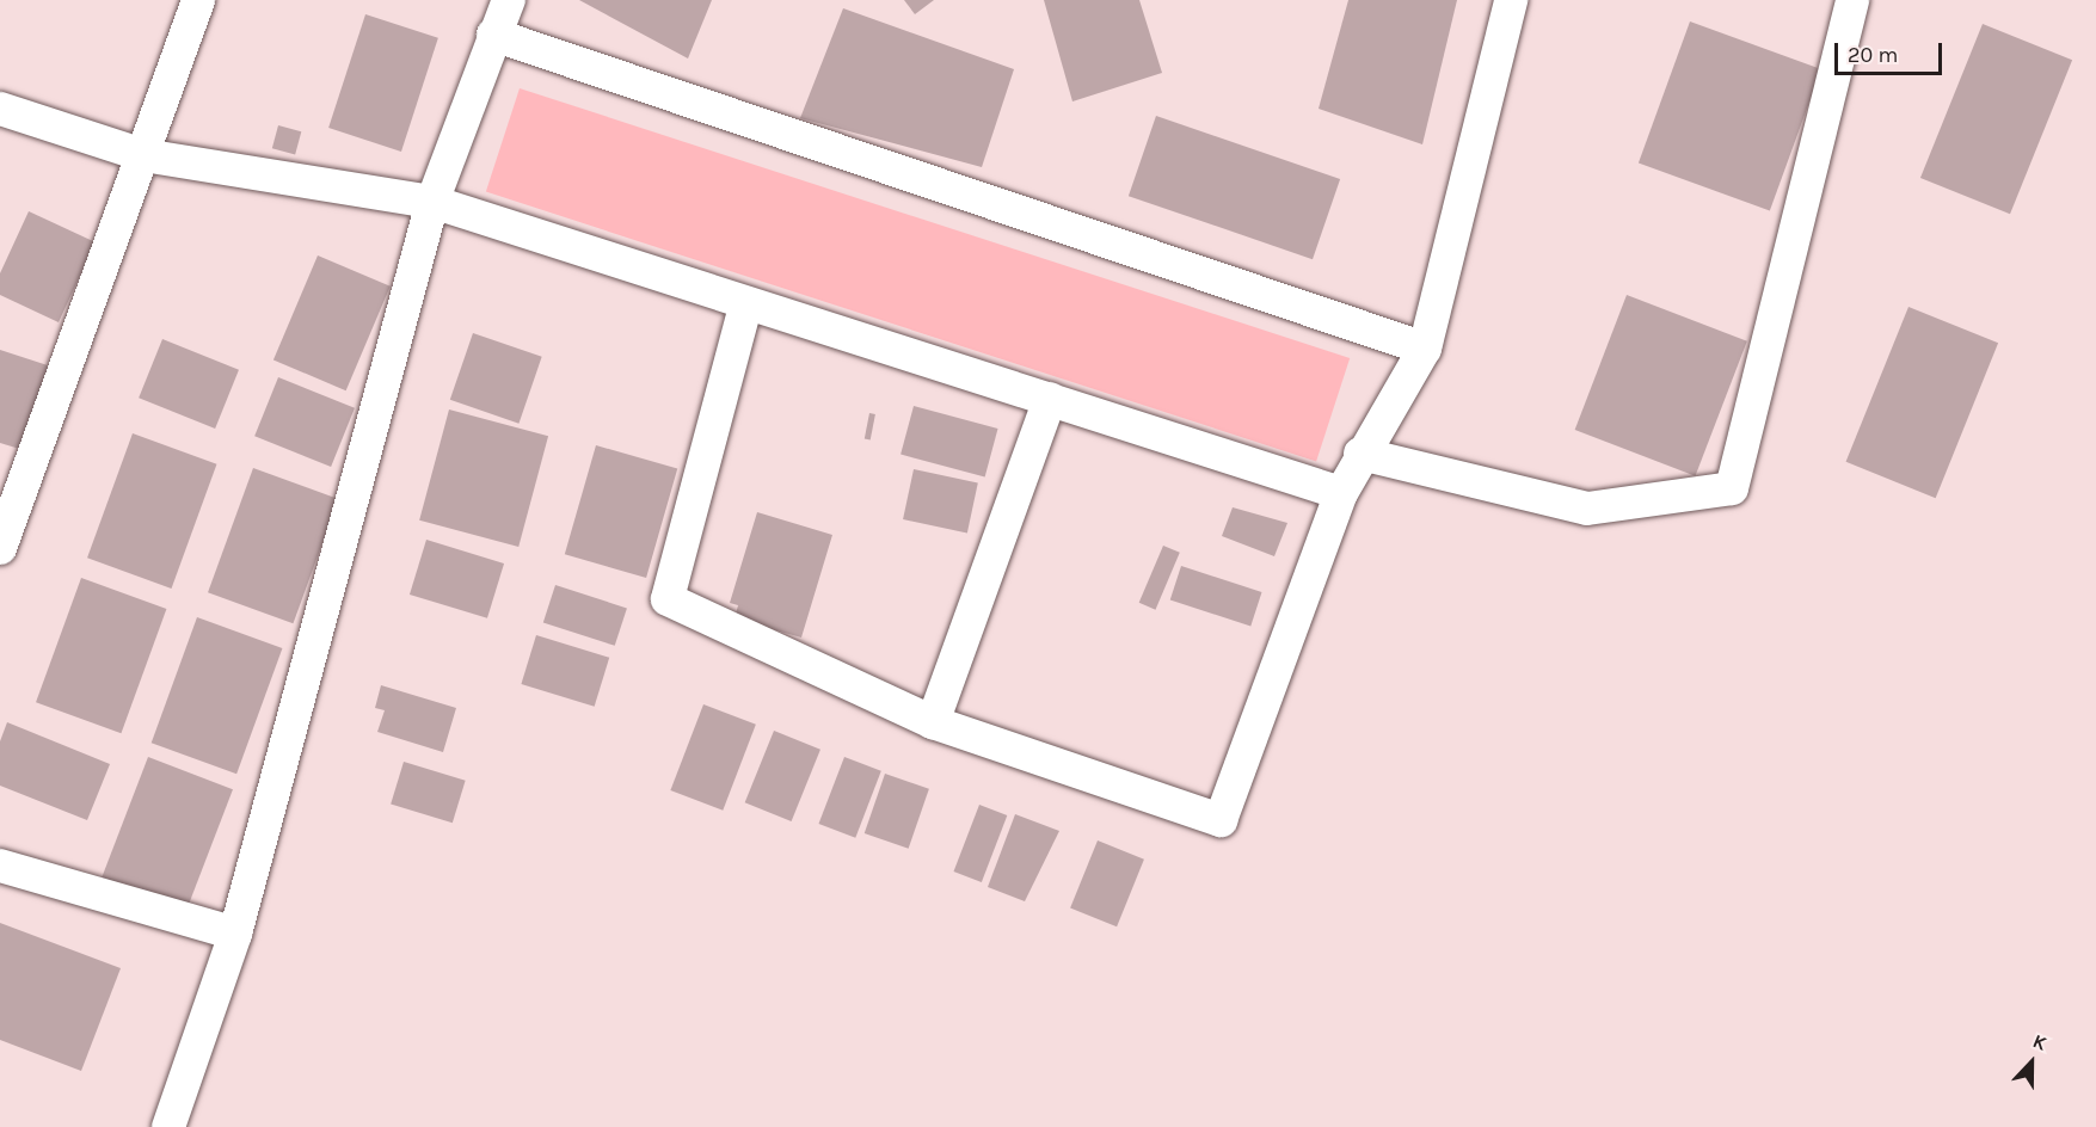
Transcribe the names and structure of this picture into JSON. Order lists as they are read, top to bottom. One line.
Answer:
{"scale_bar":"20 m","north":"top"}
